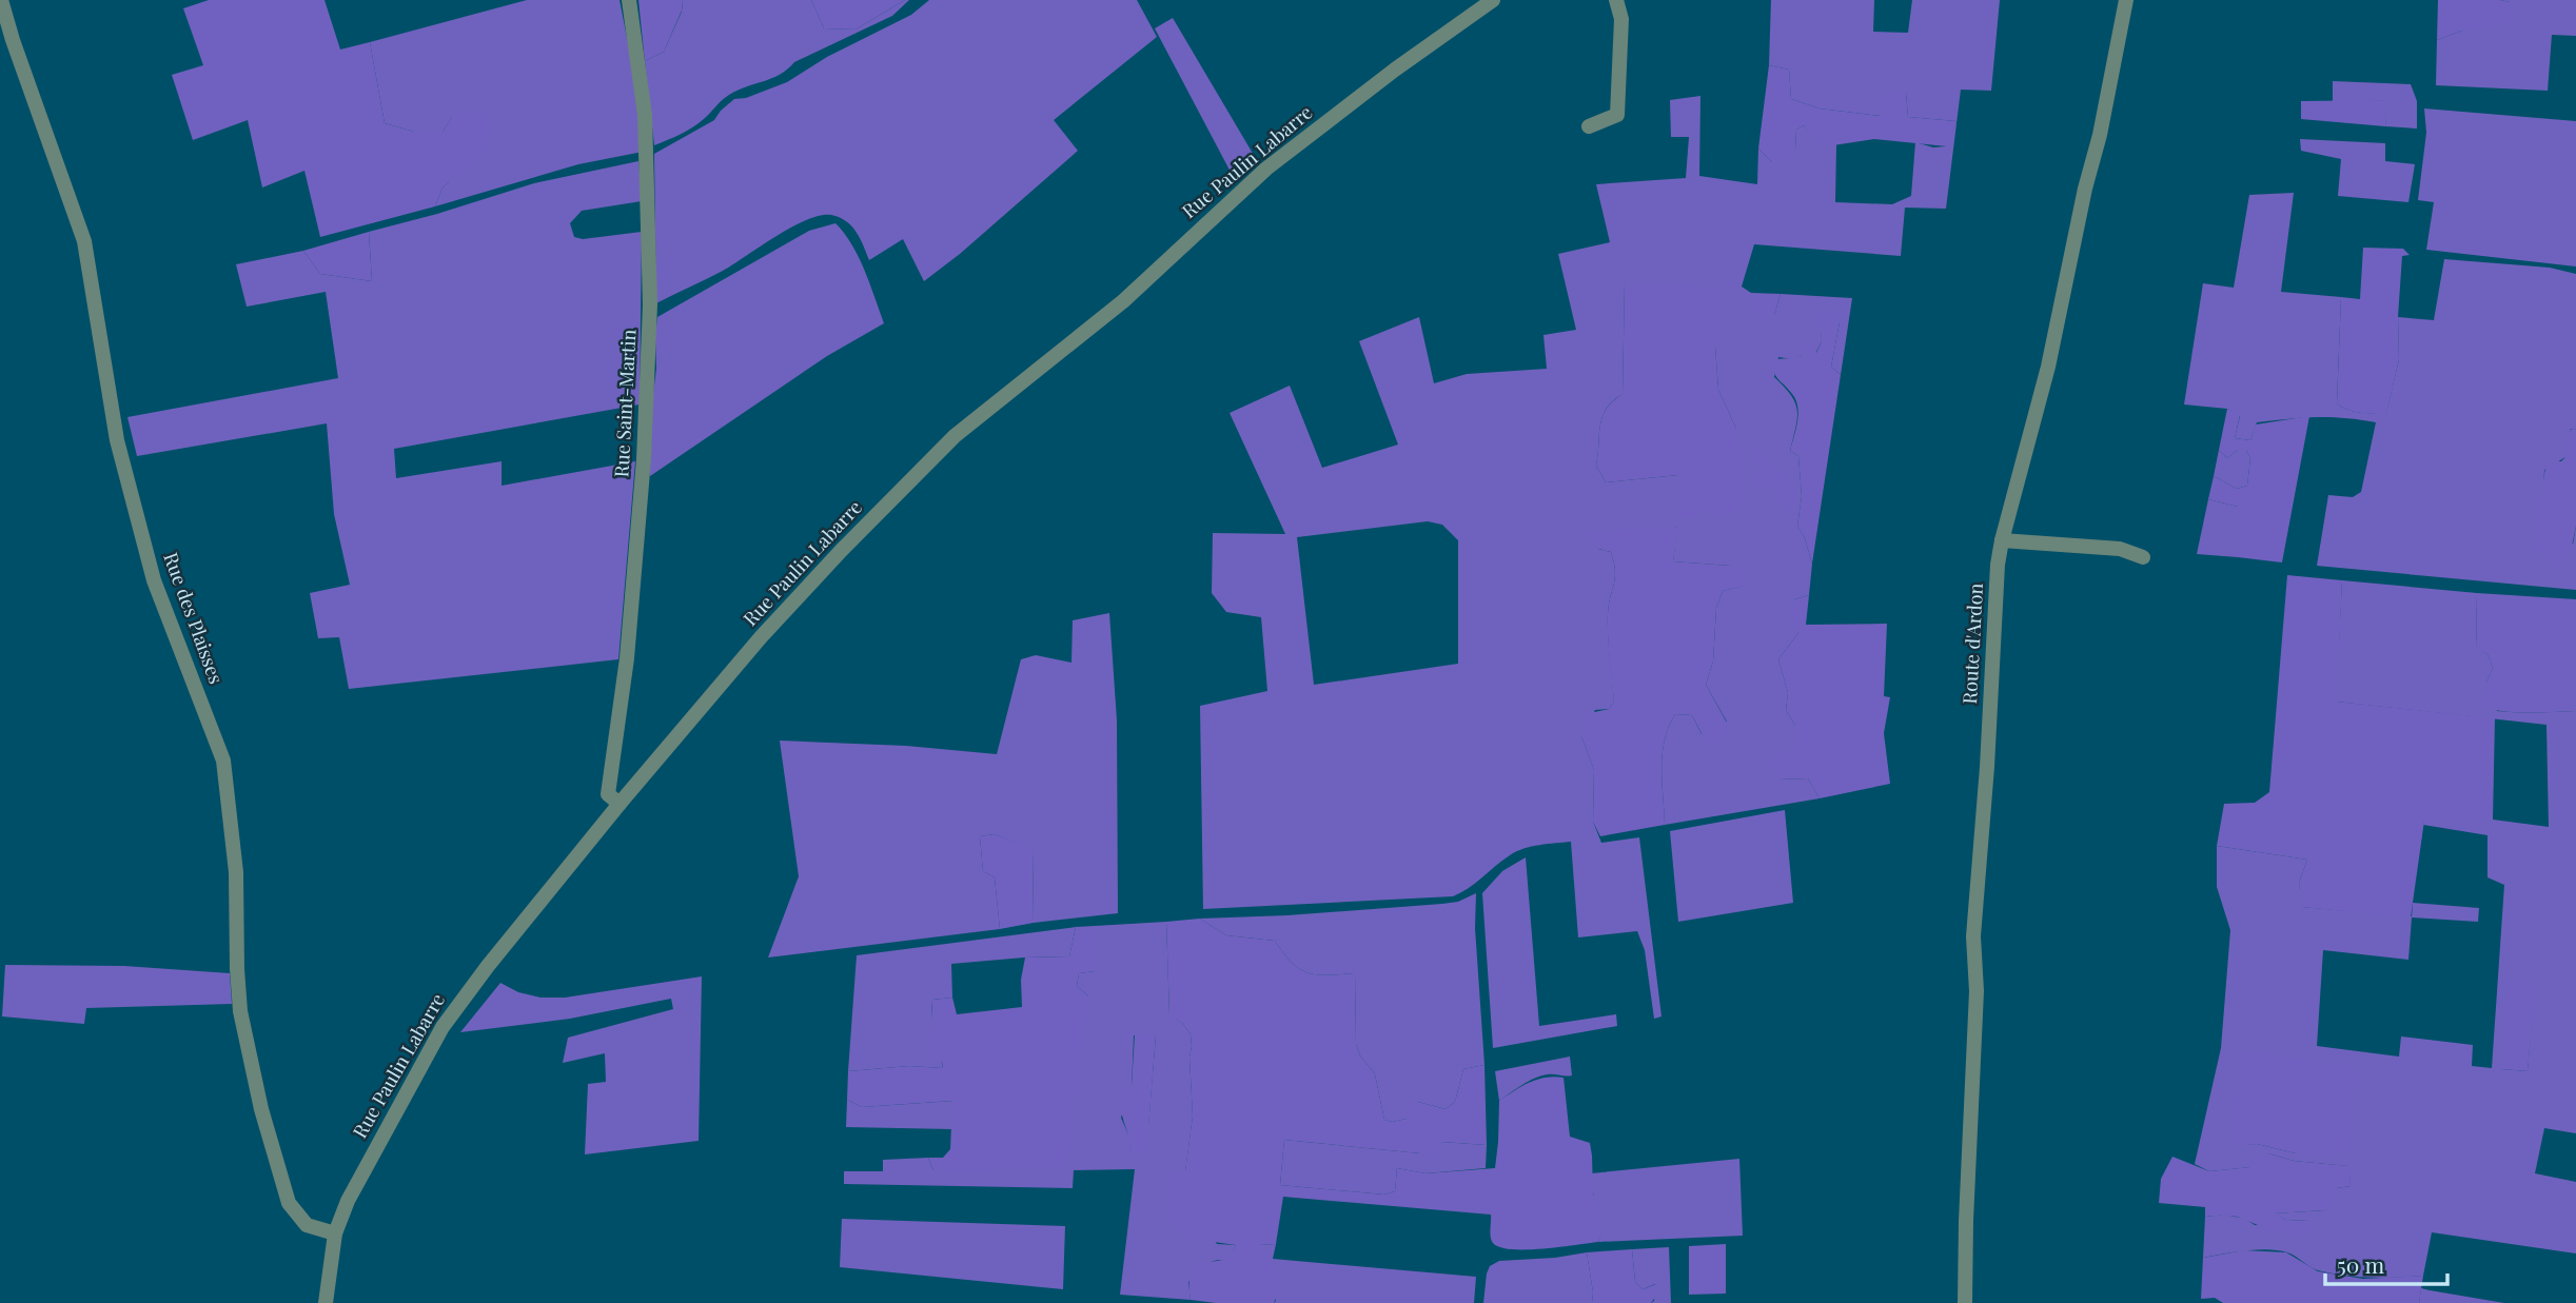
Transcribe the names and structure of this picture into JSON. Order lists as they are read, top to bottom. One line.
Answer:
{"streets":{"street":["Rue Paulin Labarre","Rue Saint-Martin","Rue des Plaisses","Route d'Ardon"]},"crossings":[["Rue Paulin Labarre","Rue Saint-Martin"],["Rue Paulin Labarre","Rue des Plaisses"]],"scale_bar":"50 m"}
